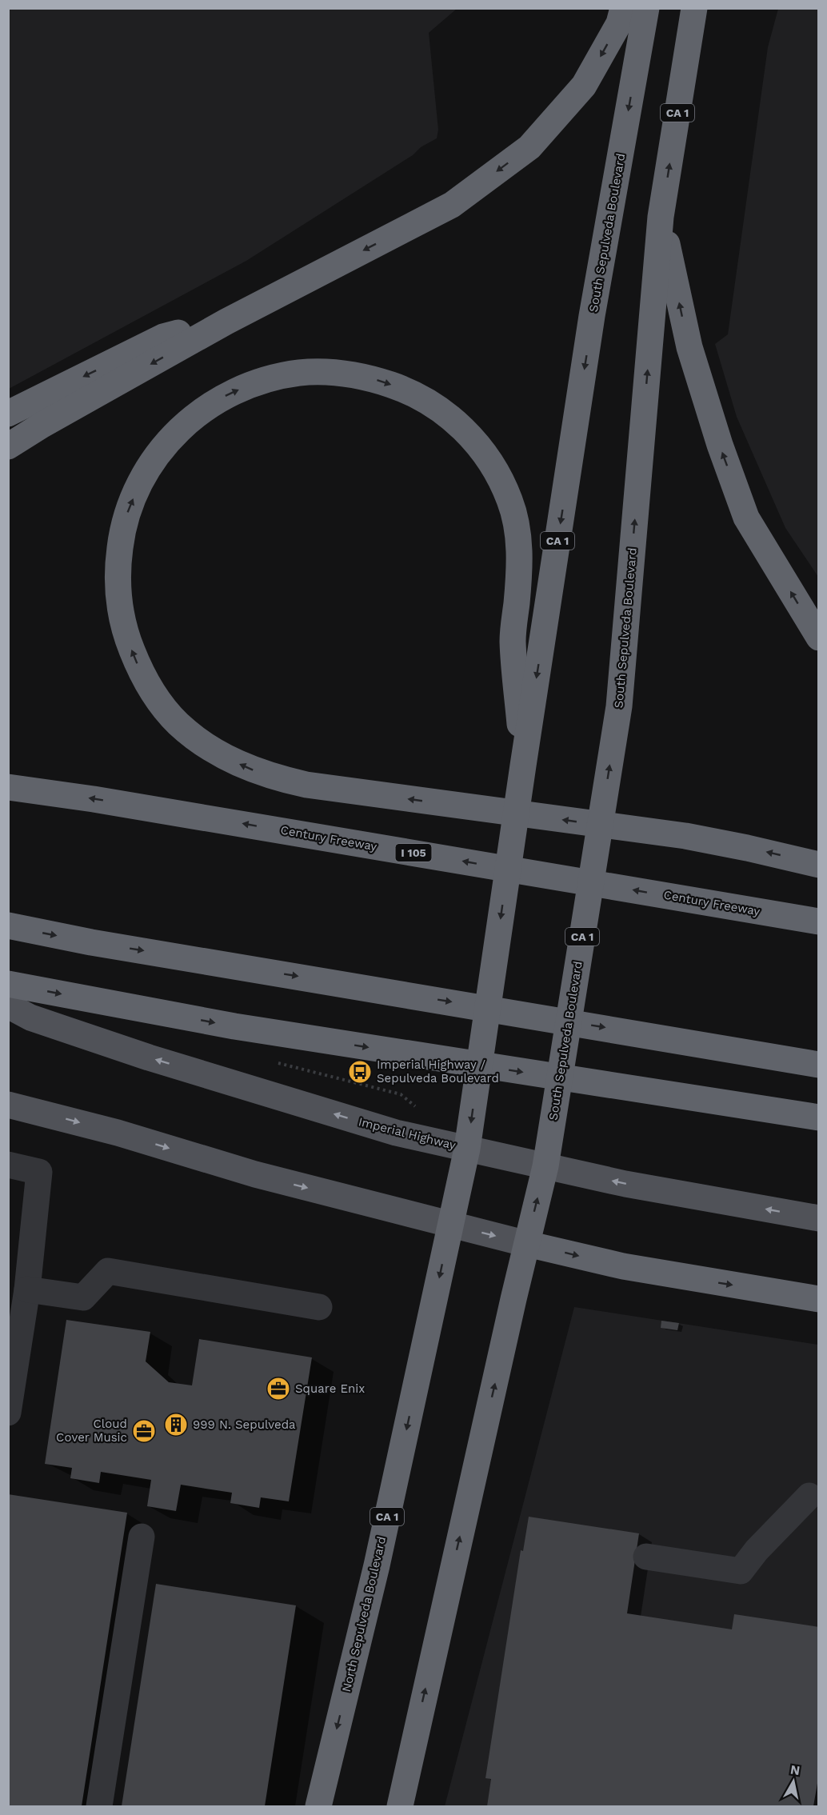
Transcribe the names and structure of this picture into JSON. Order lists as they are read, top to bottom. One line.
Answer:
{"streets":{"highway":["CA 1","South Sepulveda Boulevard","Century Freeway","I 105","North Sepulveda Boulevard"],"main road":["Imperial Highway"]},"crossings":[["CA 1","South Sepulveda Boulevard"],["South Sepulveda Boulevard","Imperial Highway"],["South Sepulveda Boulevard","North Sepulveda Boulevard"]],"places":{"bus stop":["Imperial Highway / Sepulveda Boulevard"],"office":["Square Enix","Cloud Cover Music"],"building":["999 N. Sepulveda"]},"north":"top"}
